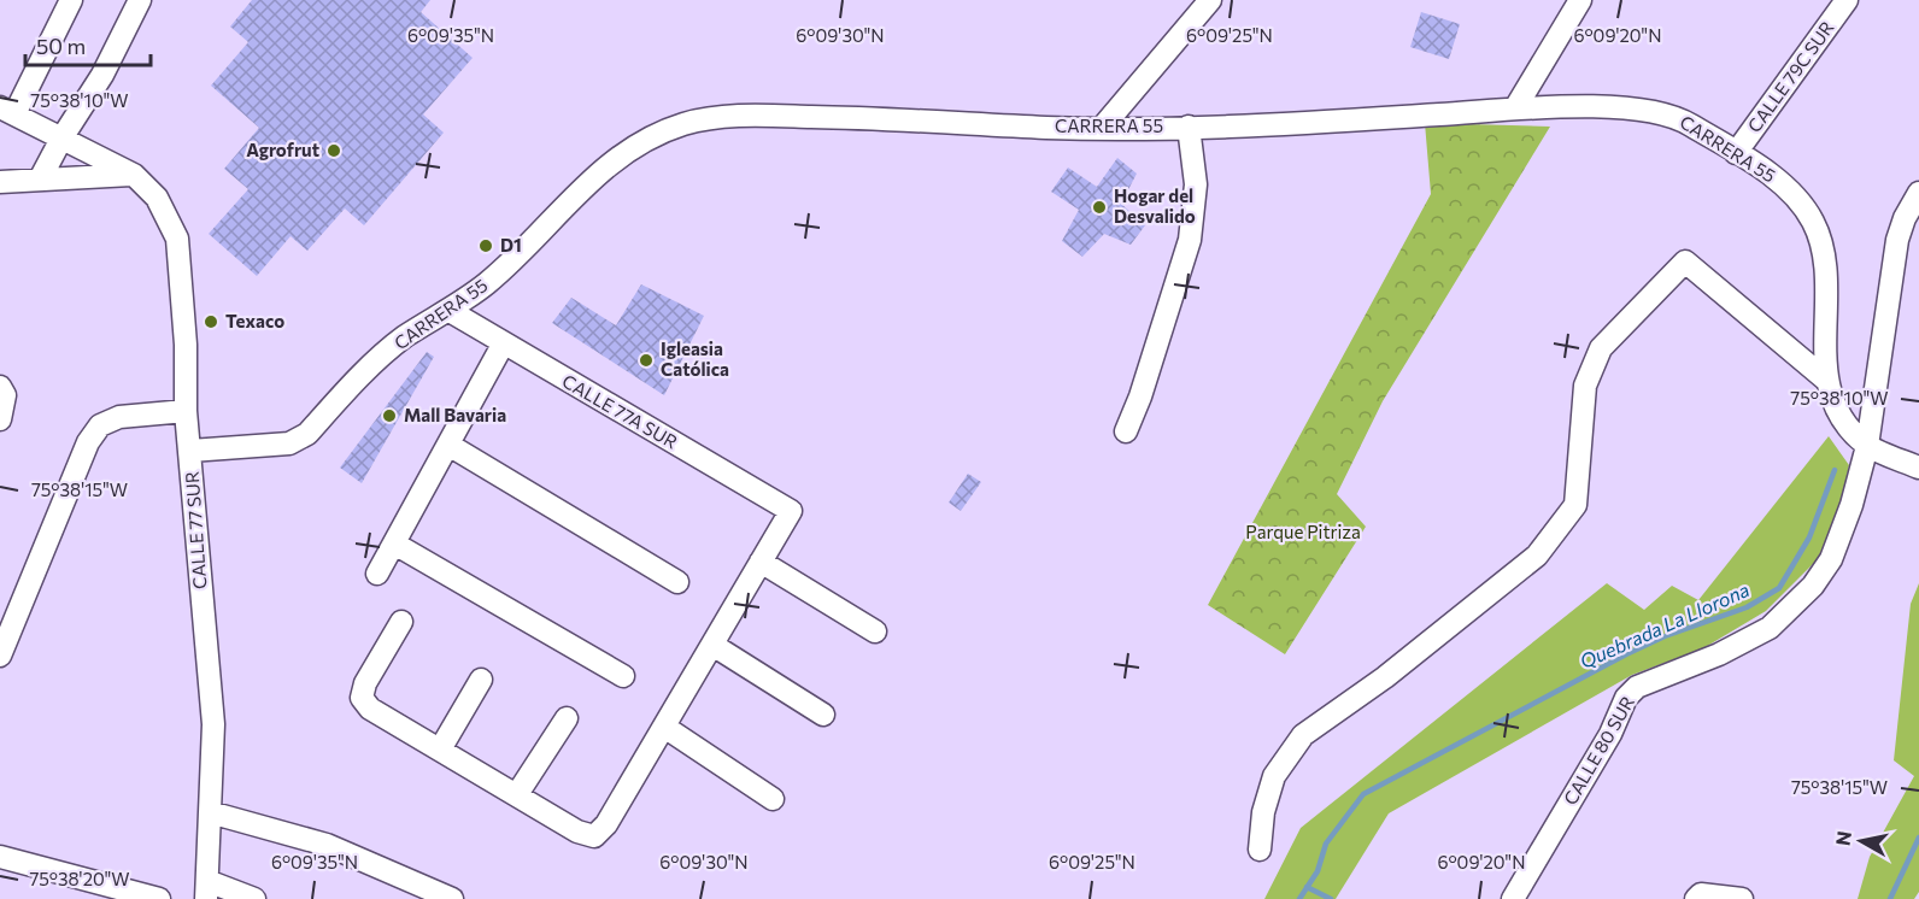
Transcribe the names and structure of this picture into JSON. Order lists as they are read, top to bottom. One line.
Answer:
{"streets":{"street":["CALLE 79C SUR","CARRERA 55","CALLE 77A SUR","CALLE 77 SUR","CALLE 80 SUR"]},"crossings":[["CALLE 79C SUR","CARRERA 55"],["CARRERA 55","CALLE 77A SUR"],["CARRERA 55","CALLE 77 SUR"],["CARRERA 55","CALLE 80 SUR"]],"water":["Quebrada La Llorona"],"parks":["Parque Pitriza"],"places":["Agrofrut","Hogar del Desvalido","D1","Texaco","Igleasia Católica","Mall Bavaria"],"scale_bar":"50 m","north":"left","coordinates":["6°09'35\"N","6°09'30\"N","6°09'25\"N","6°09'20\"N","75°38'10\"W","75°38'15\"W","75°38'20\"W"]}
